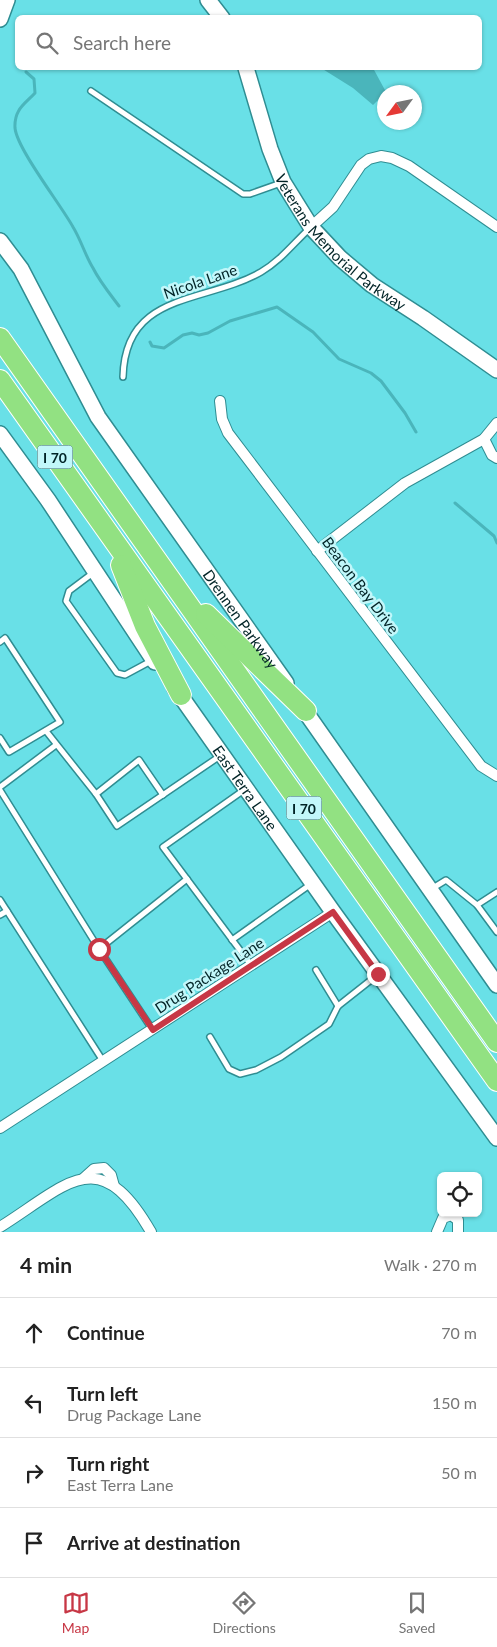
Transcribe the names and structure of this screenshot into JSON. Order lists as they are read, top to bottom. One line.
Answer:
{"streets":{"highway":["I 70"],"main road":["Veterans Memorial Parkway","Drennen Parkway","East Terra Lane"],"street":["Beacon Bay Drive","Drug Package Lane"],"lane":["Nicola Lane"]},"crossings":[["Veterans Memorial Parkway","Nicola Lane"],["East Terra Lane","Drug Package Lane"]],"north":"bottom left","page":{"search":"Search here","heading":["4 min","Walk · 270 m"],"list":[["Continue","70 m"],["Turn left","Drug Package Lane","150 m"],["Turn right","East Terra Lane","50 m"],"Arrive at destination"],"nav":["Map","Directions","Saved"]}}
